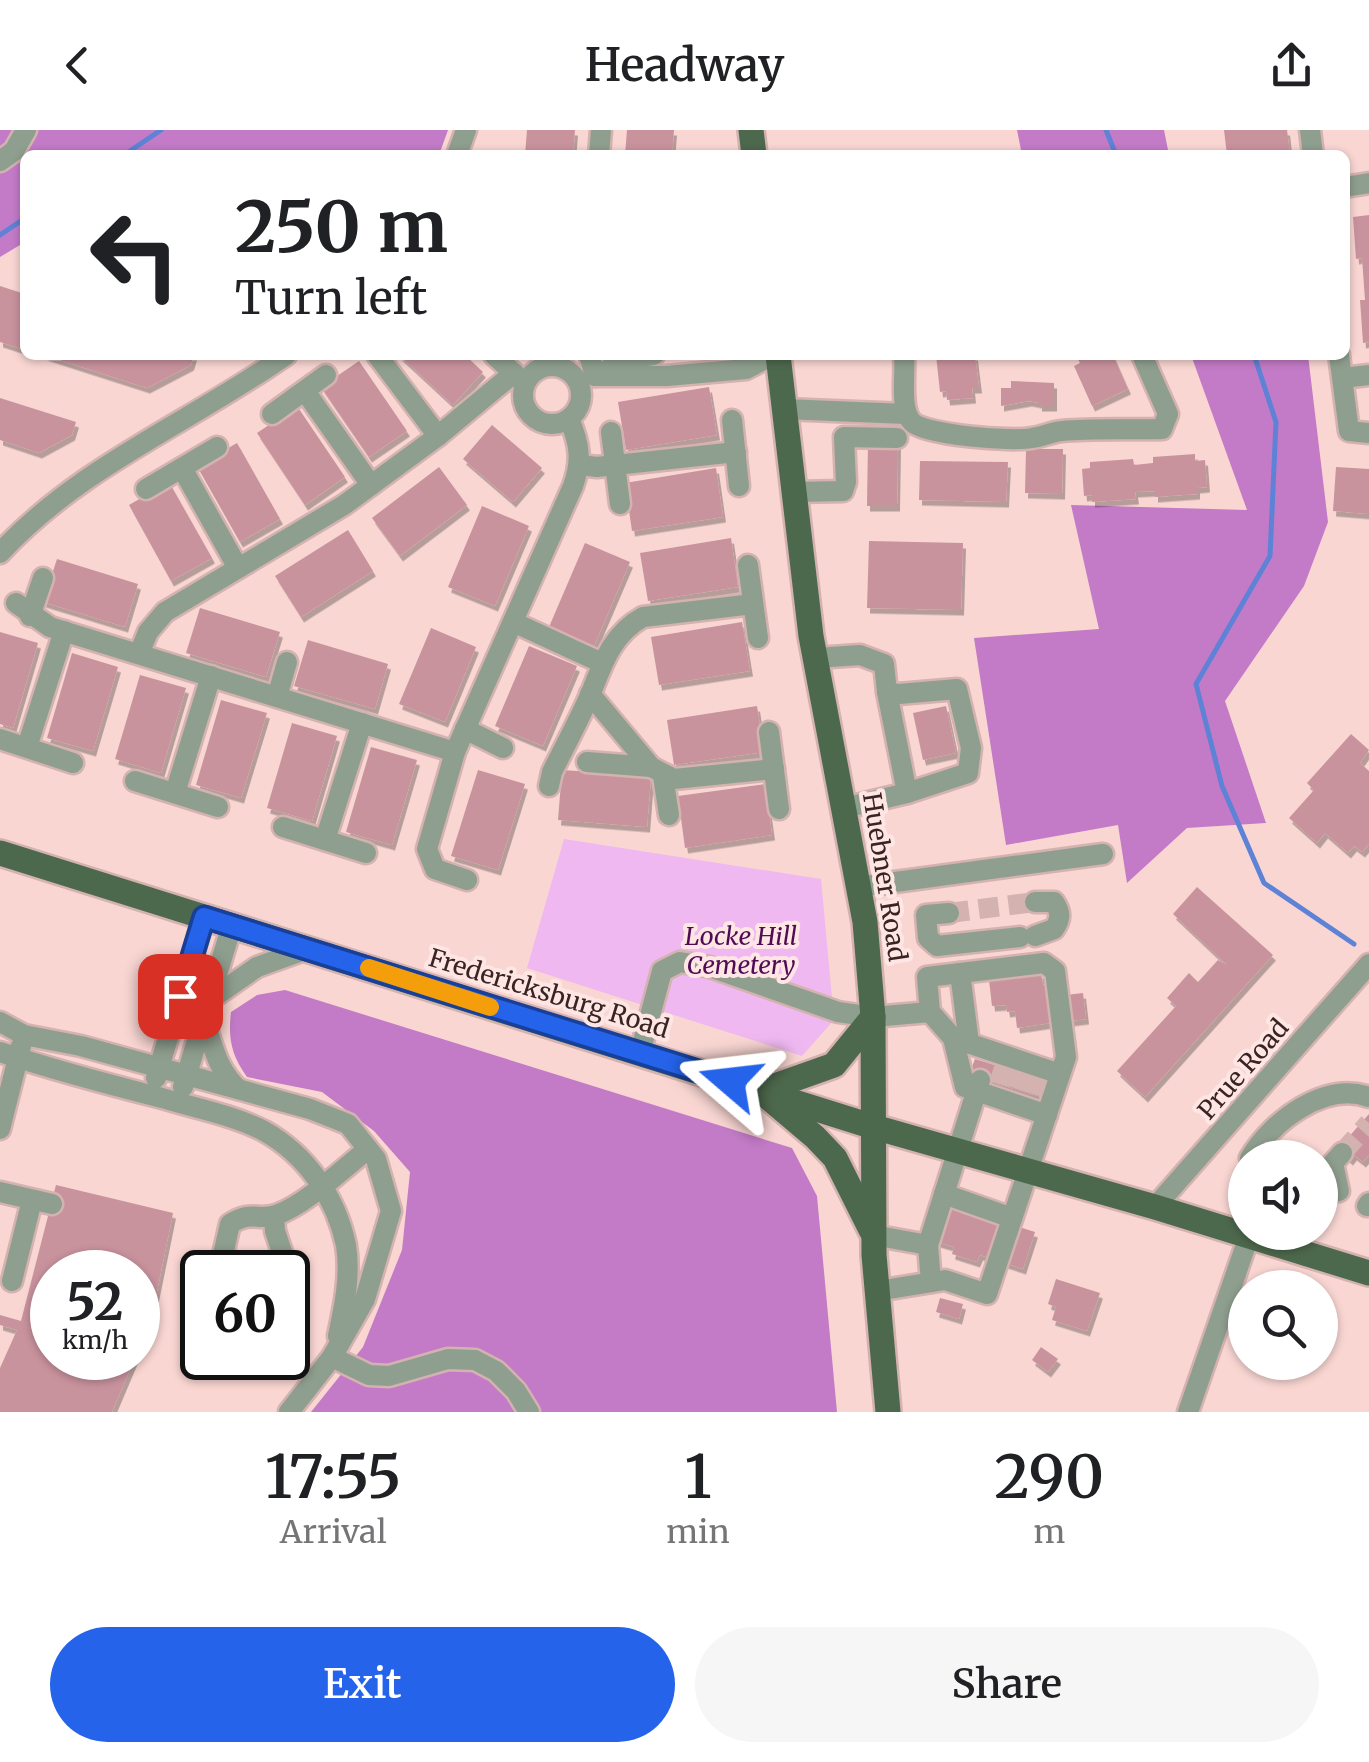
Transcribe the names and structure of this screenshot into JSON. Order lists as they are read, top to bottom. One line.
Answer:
{"streets":{"main road":["Huebner Road","Fredericksburg Road"],"street":["Prue Road"]},"crossings":[["Huebner Road","Fredericksburg Road"],["Fredericksburg Road","Prue Road"]],"parks":["Locke Hill Cemetery"],"page":{"header":"Headway","turn":["250 m","Turn left"],"speed":"52 km/h","limit":"60","eta":["17:55","Arrival","1","min","290","m"],"buttons":["Exit","Share"]}}
